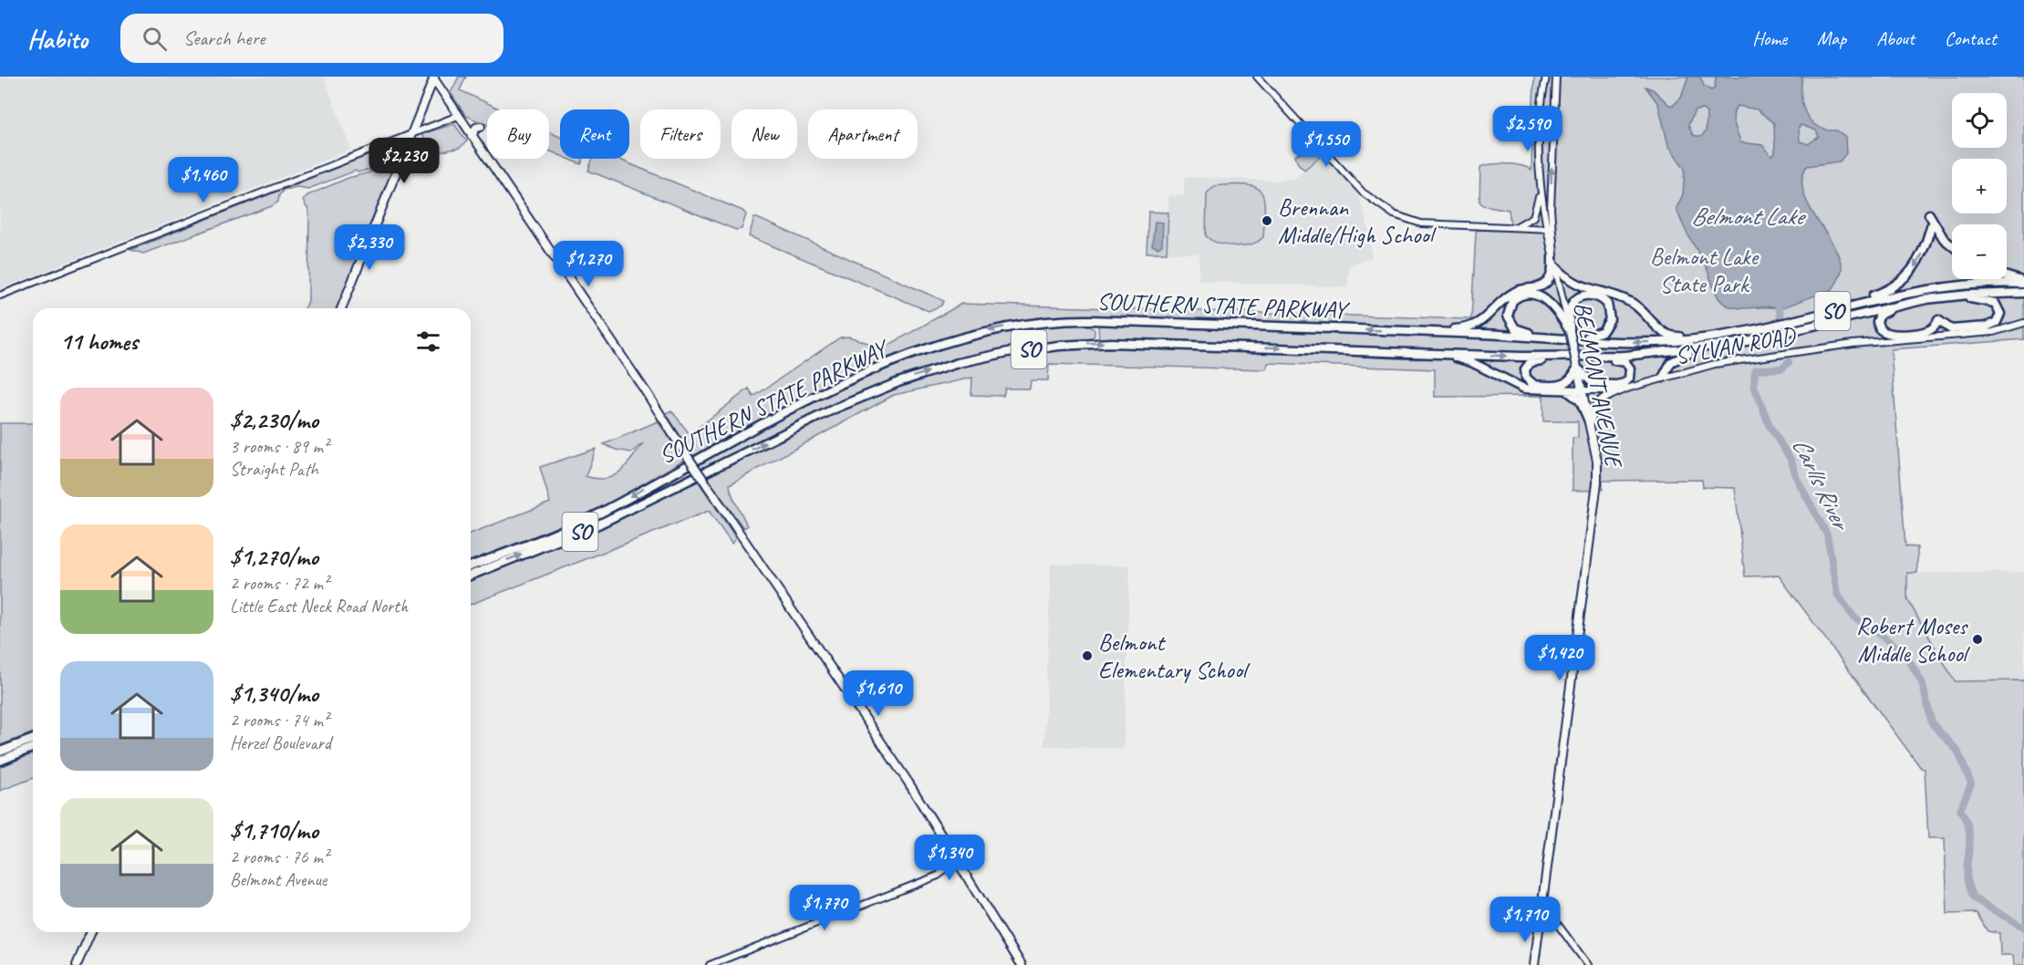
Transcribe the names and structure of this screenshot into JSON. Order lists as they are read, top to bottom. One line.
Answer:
{"streets":{"highway":["SOUTHERN STATE PARKWAY","SO"],"main road":["BELMONT AVENUE"],"street":["SYLVAN ROAD"]},"crossings":[["SOUTHERN STATE PARKWAY","BELMONT AVENUE"],["SYLVAN ROAD","BELMONT AVENUE"]],"water":["Belmont Lake","Carlls River"],"parks":["Belmont Lake State Park"],"places":["Brennan Middle/High School","Robert Moses Middle School","Belmont Elementary School"],"page":{"header":"Habito","search":"Search here","nav":["Home","Map","About","Contact"],"map_buttons":["+","−"],"price":["$2,590","$1,550","$2,230","$1,460","$2,330","$1,270","$1,420","$1,610","$1,340","$1,770","$1,710"],"chip":["Buy","Rent","Filters","New","Apartment"],"heading":"11 homes","list":[{"name":"$2,230/mo","note":"3 rooms · 89 m² · Straight Path"},{"name":"$1,270/mo","note":"2 rooms · 72 m² · Little East Neck Road North"},{"name":"$1,340/mo","note":"2 rooms · 74 m² · Herzel Boulevard"},{"name":"$1,710/mo","note":"2 rooms · 76 m² · Belmont Avenue"}]}}
